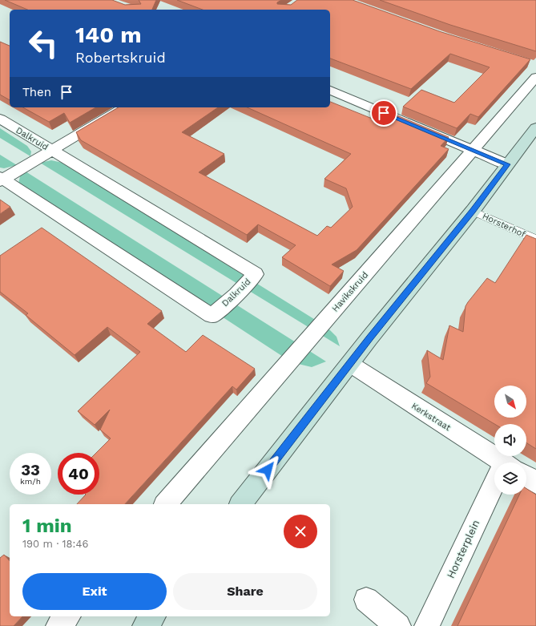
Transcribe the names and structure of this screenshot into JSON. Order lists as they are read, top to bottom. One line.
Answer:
{"streets":{"street":["Dalkruid","Havikskruid","Kerkstraat","Horsterplein"],"lane":["Horsterhof"]},"north":"bottom right","page":{"turn":["140 m","Robertskruid"],"then":"Then","speed":"33 km/h","limit":"40","heading":["1 min","190 m · 18:46"],"buttons":["Exit","Share"]}}
